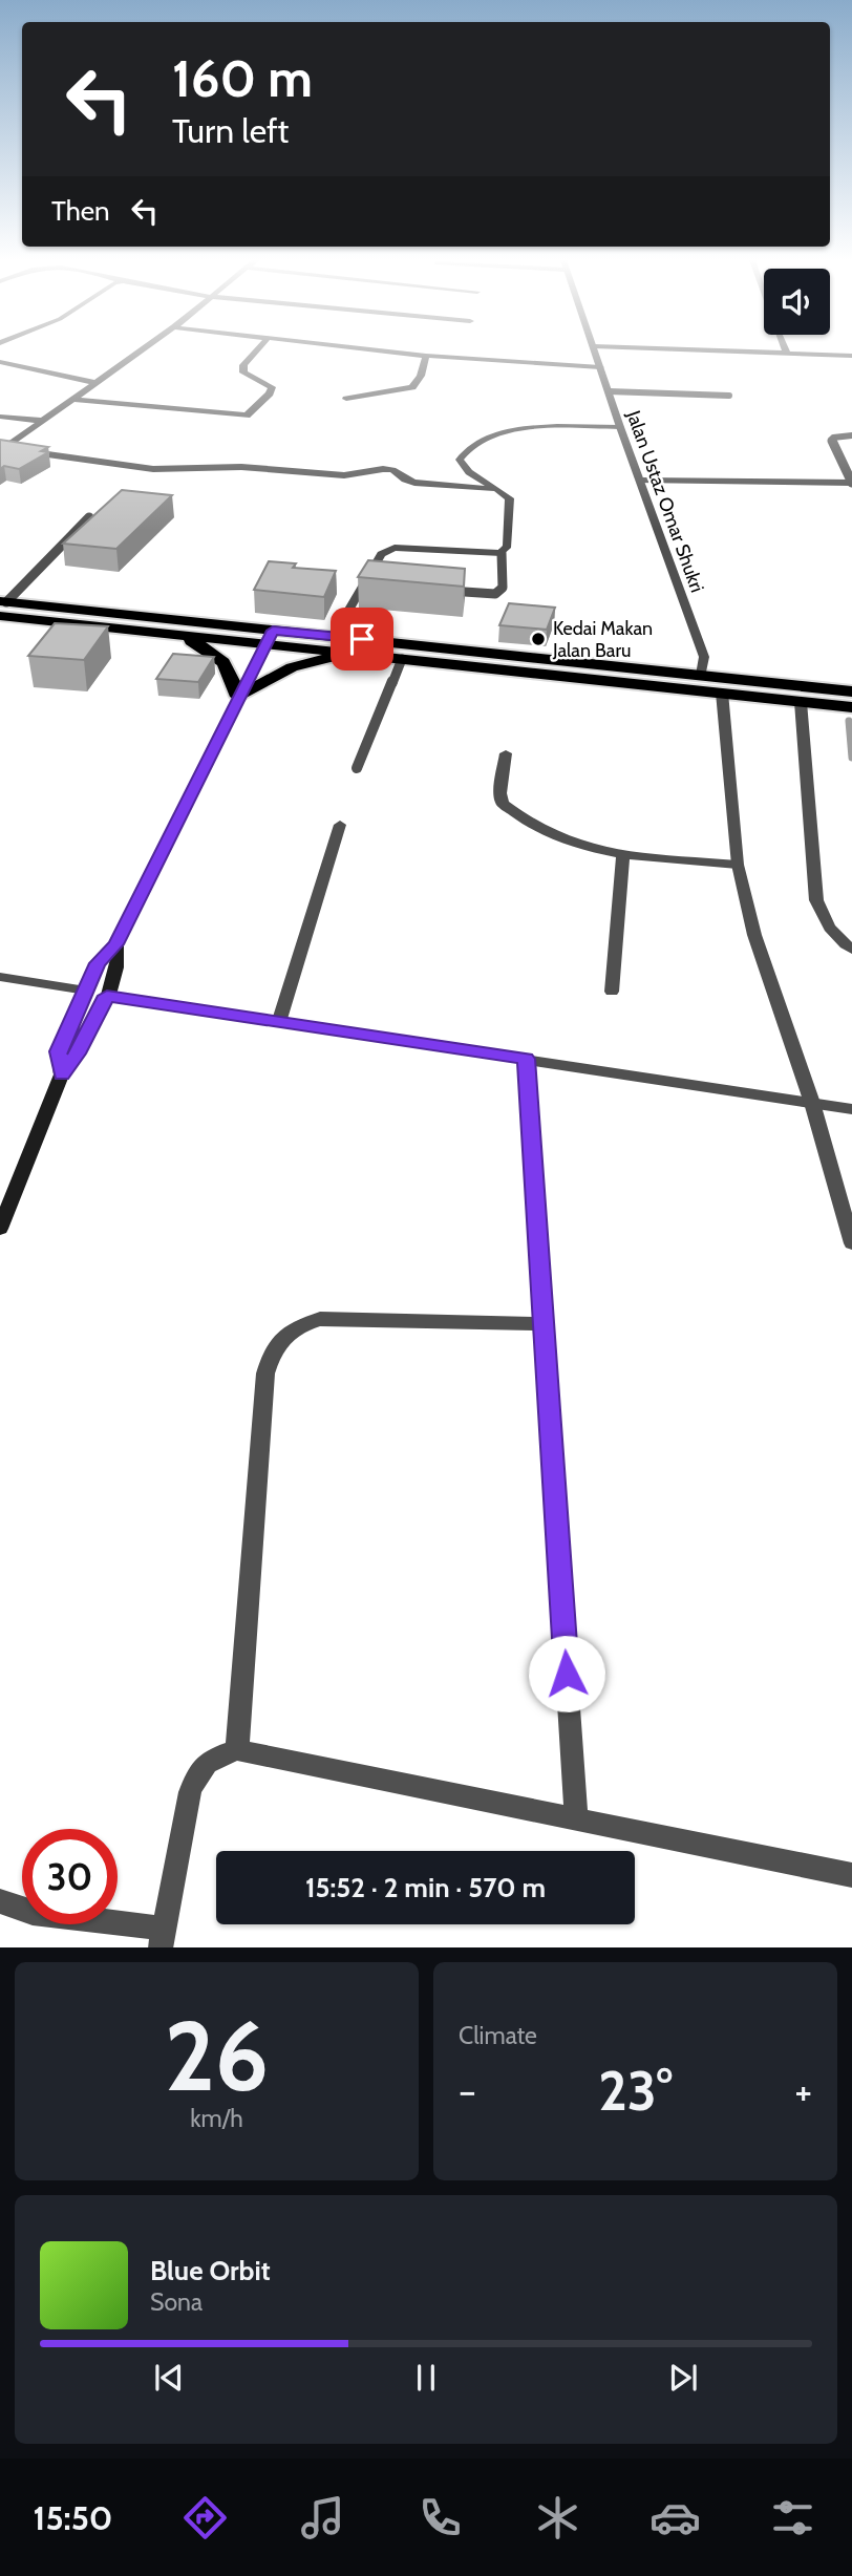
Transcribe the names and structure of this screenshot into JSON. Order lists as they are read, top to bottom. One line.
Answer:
{"streets":{"street":["Jalan Ustaz Omar Shukri"]},"places":["Kedai Makan Jalan Baru"],"page":{"turn":["160 m","Turn left"],"then":"Then","limit":"30","trip":"15:52 · 2 min · 570 m","tile":[["26","km/h"],"Climate"],"heat":["−","23°","+"],"song":["Blue Orbit","Sona"],"tabs":"15:50"}}
